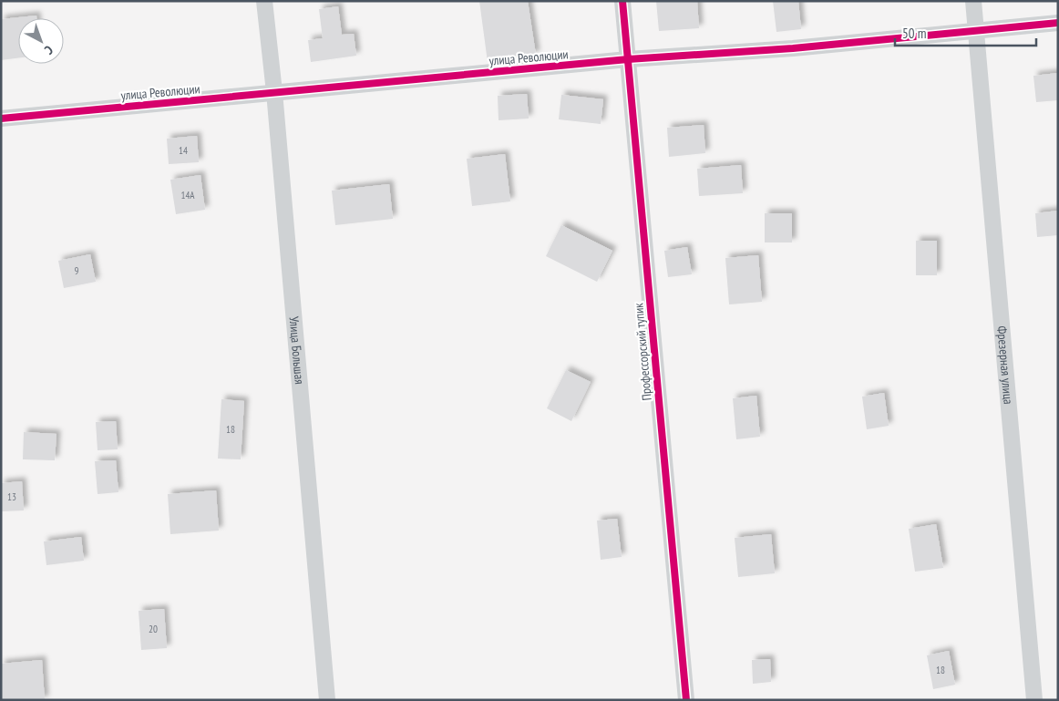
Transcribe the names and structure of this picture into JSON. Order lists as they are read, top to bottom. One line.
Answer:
{"streets":{"street":["улица Революции","Улица Большая","Профессорский тупик","Фрезерная улица"]},"crossings":[["улица Революции","Улица Большая"],["улица Революции","Профессорский тупик"],["улица Революции","Фрезерная улица"]],"house_numbers":["14","14А","9","18","13","20","18"],"scale_bar":"50 m","north":"bottom right"}
